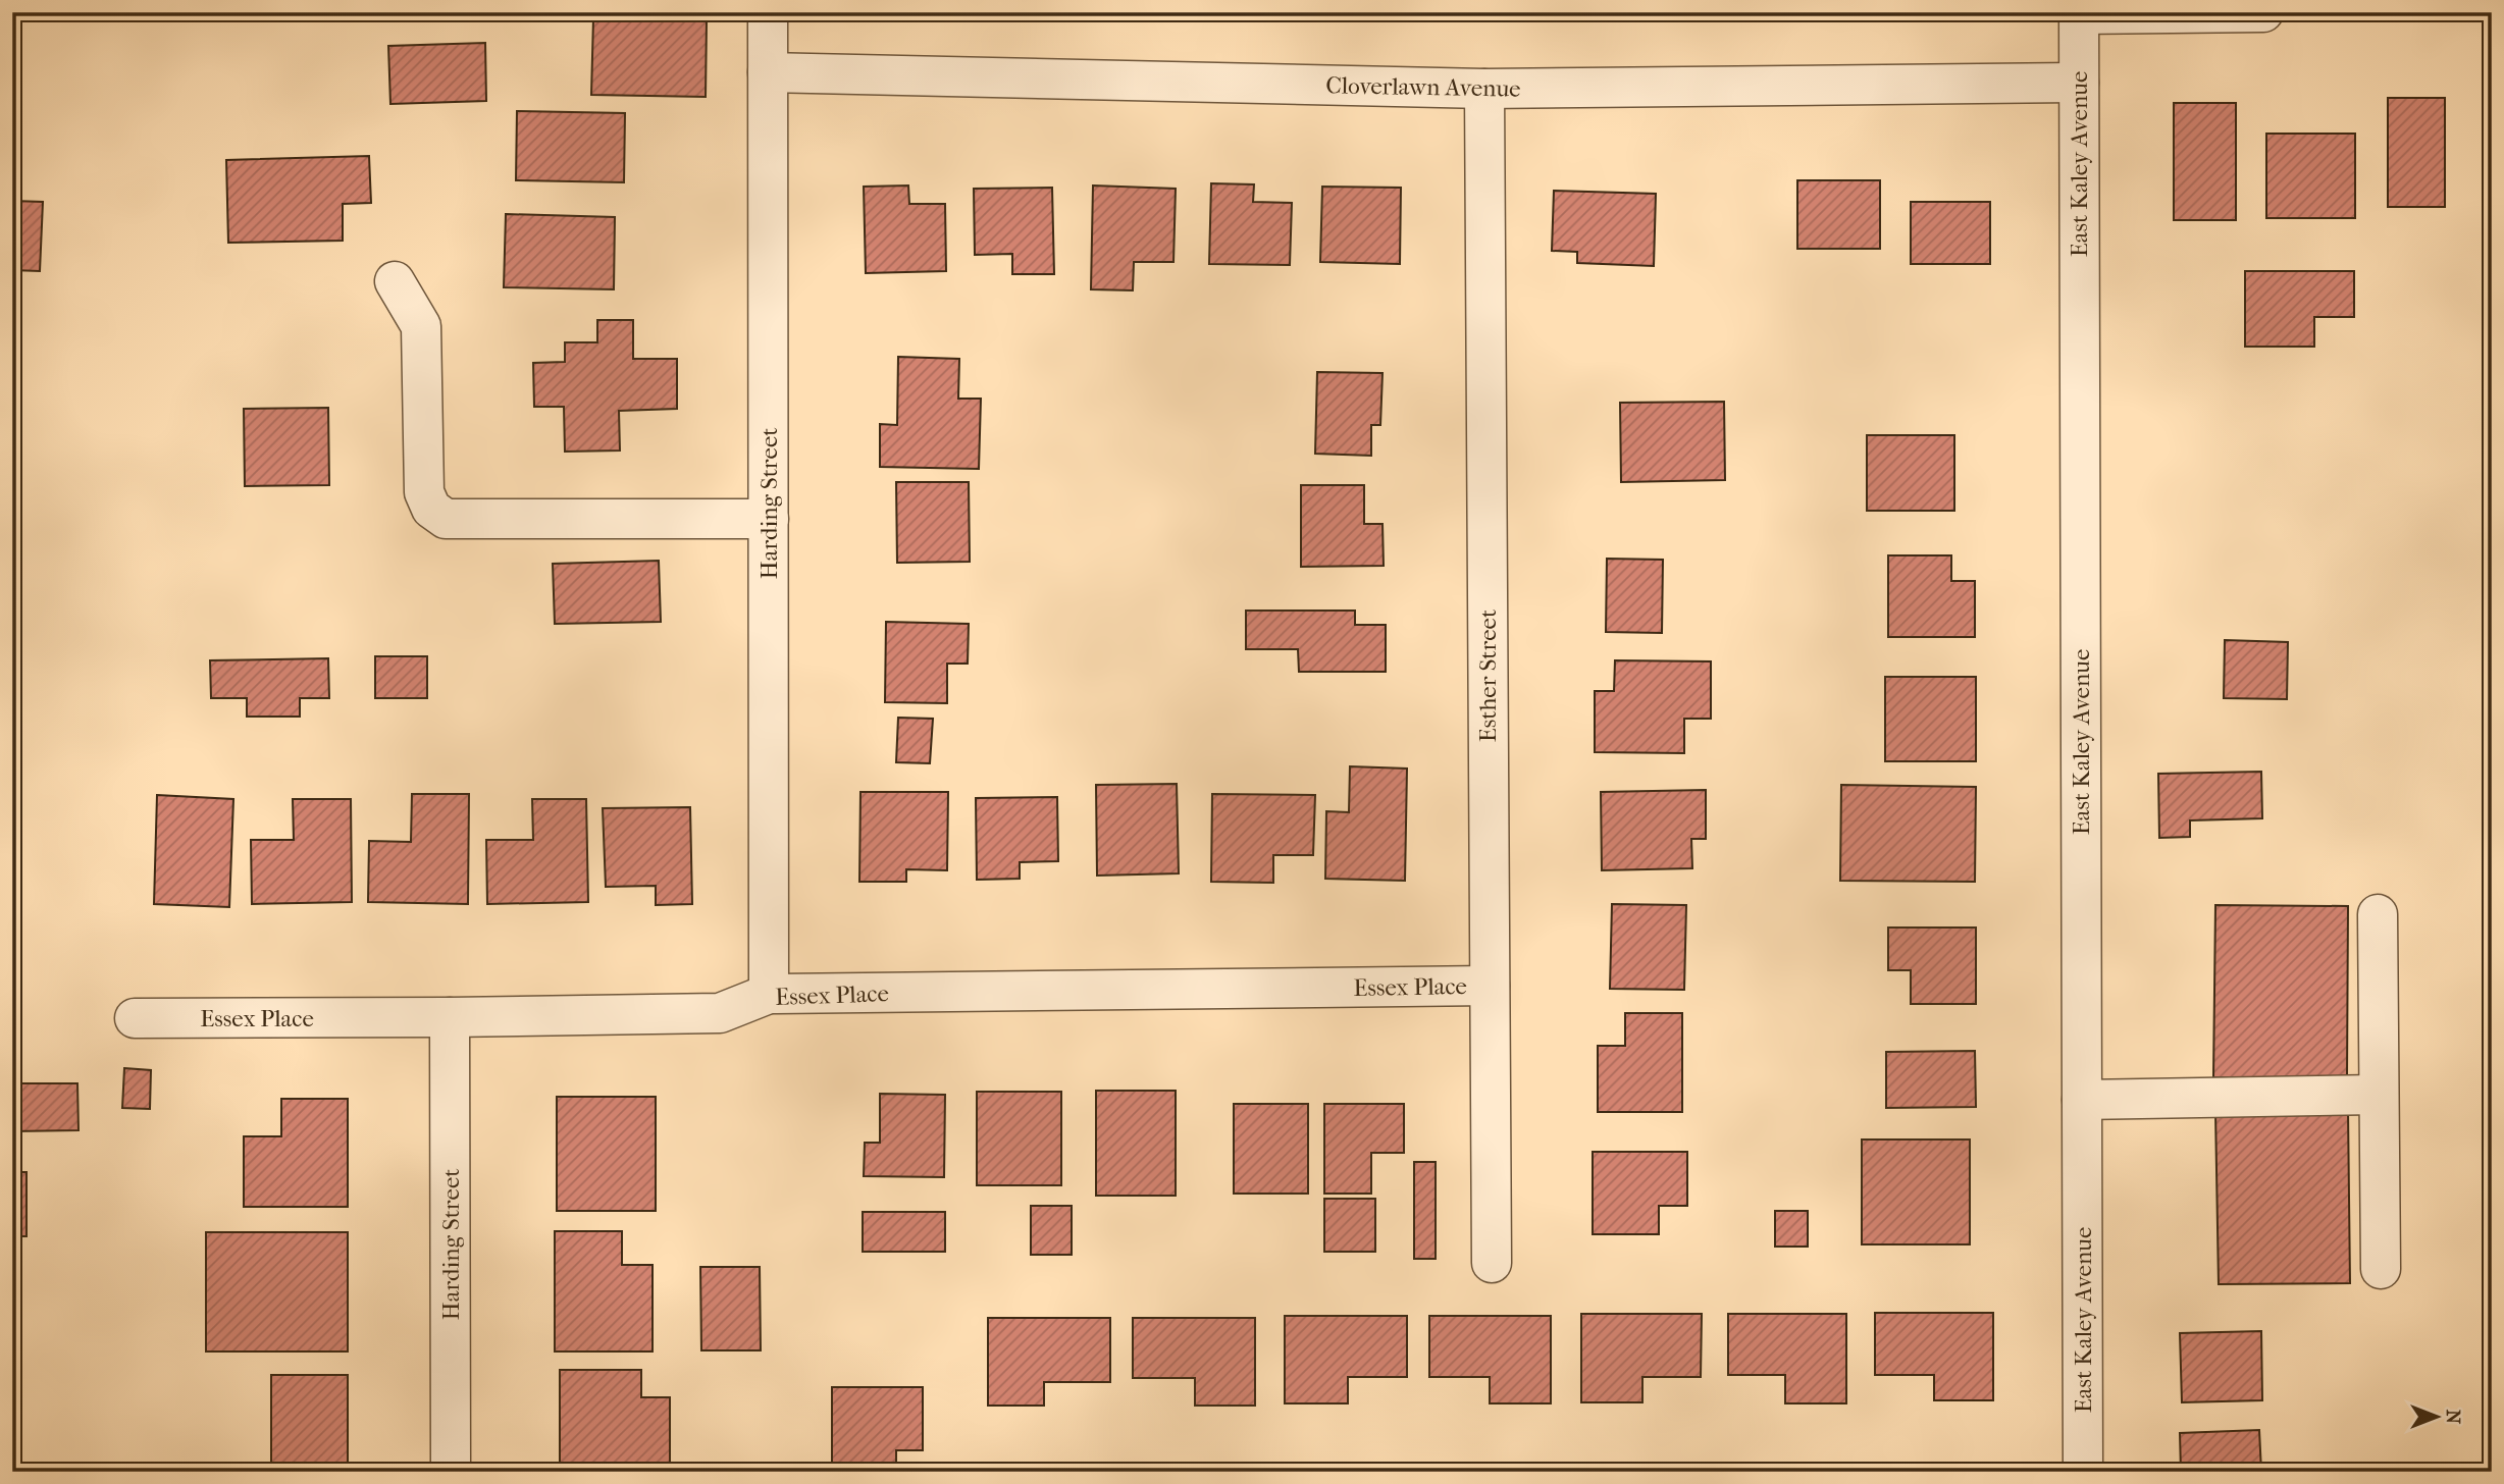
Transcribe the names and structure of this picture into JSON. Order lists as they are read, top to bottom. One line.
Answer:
{"streets":{"street":["Cloverlawn Avenue","East Kaley Avenue","Harding Street","Esther Street","Essex Place"]},"crossings":[["Cloverlawn Avenue","East Kaley Avenue"],["Cloverlawn Avenue","Harding Street"],["Cloverlawn Avenue","Esther Street"],["Harding Street","Essex Place"],["Esther Street","Essex Place"]],"north":"right"}
